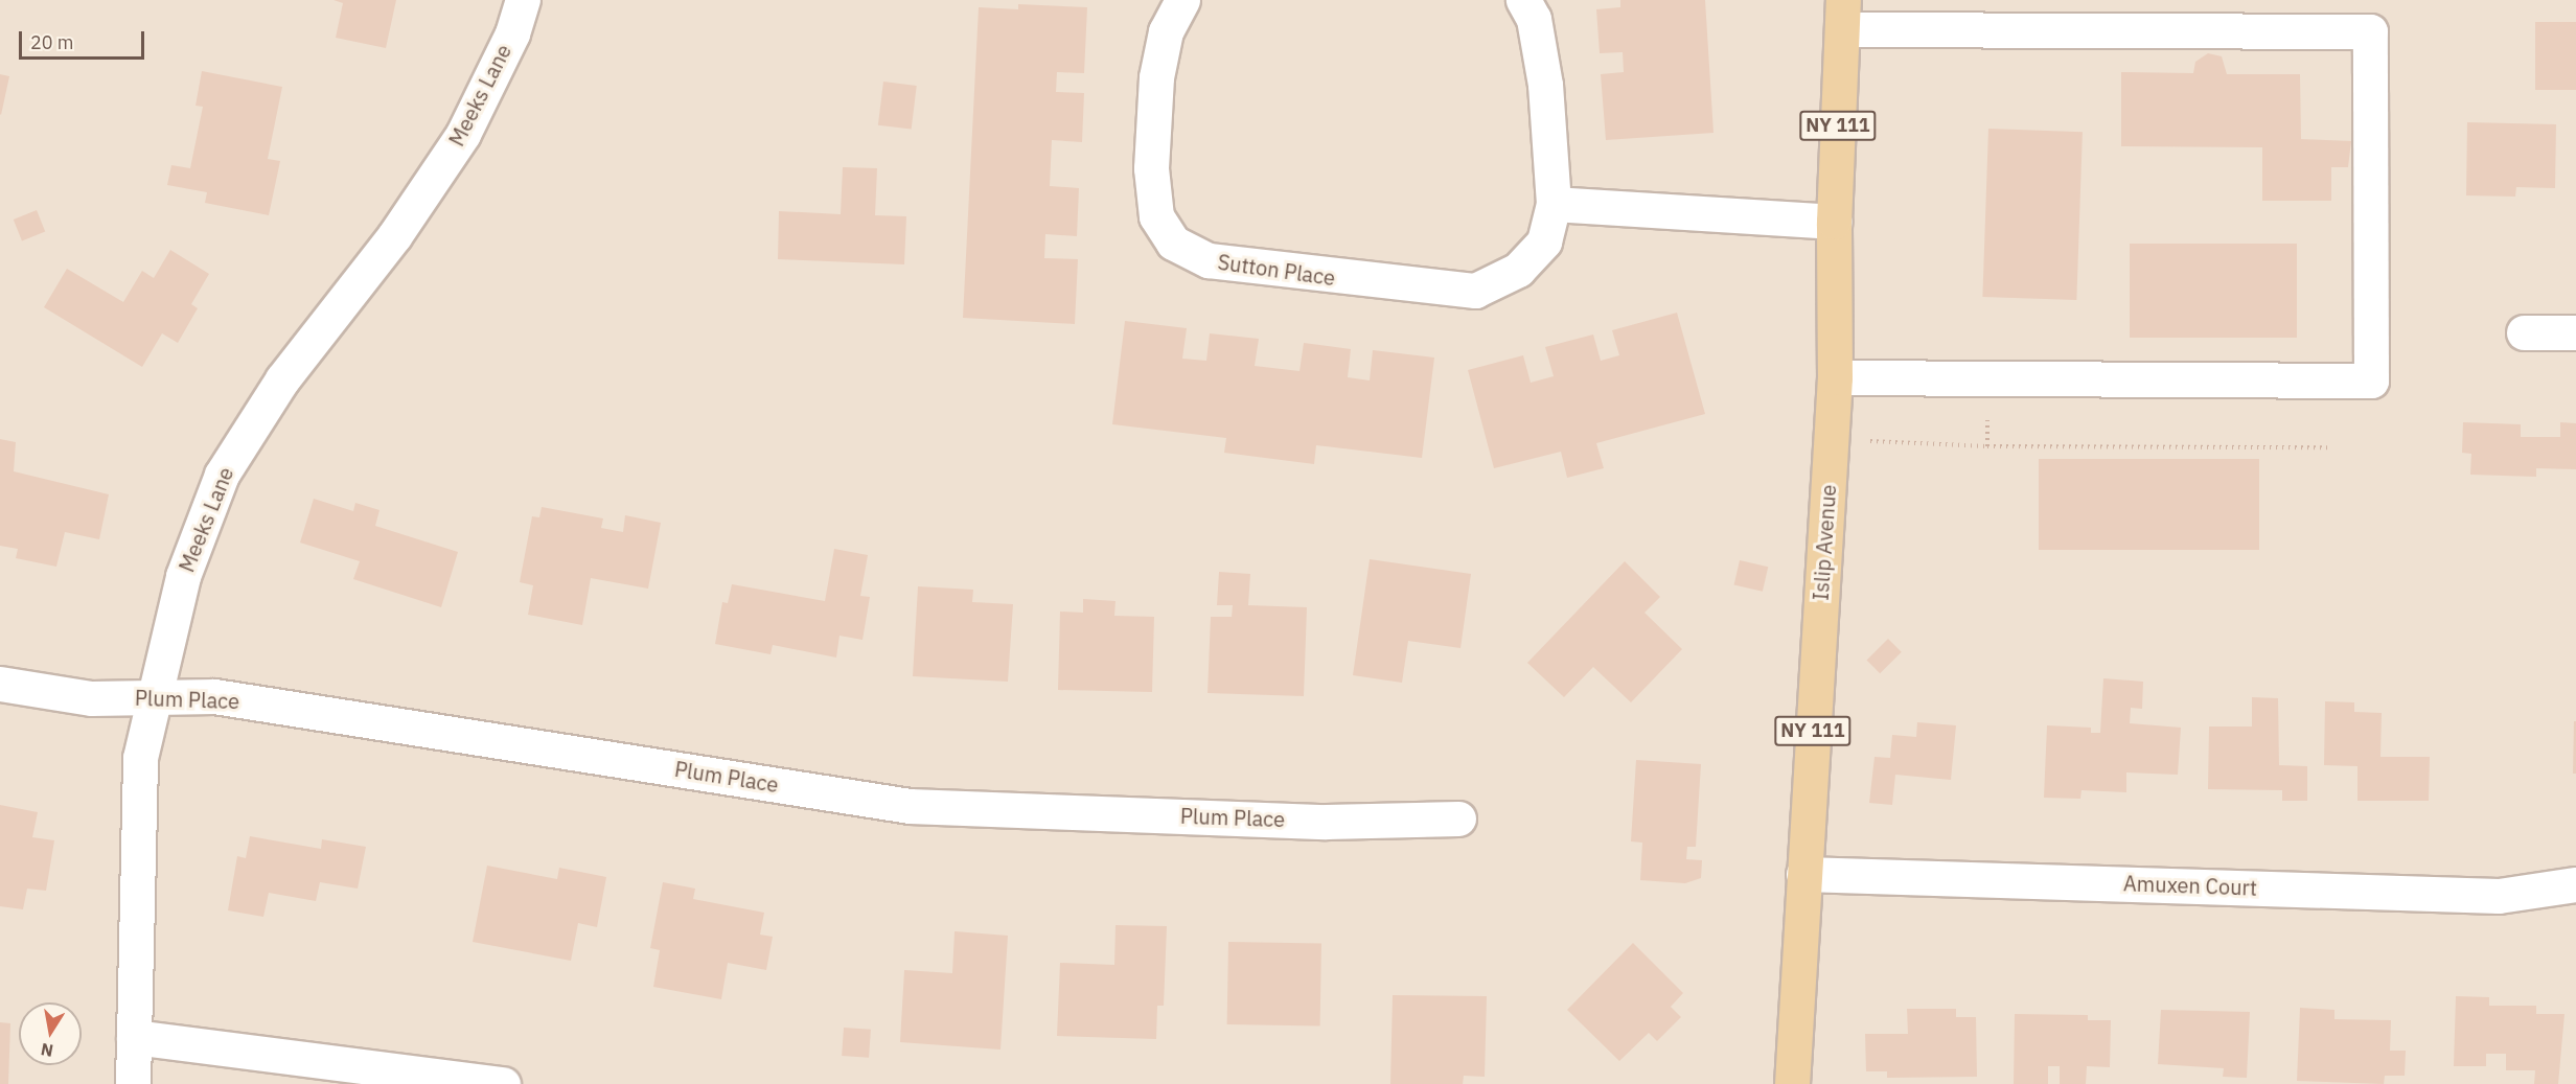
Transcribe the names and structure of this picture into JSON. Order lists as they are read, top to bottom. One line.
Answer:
{"streets":{"main road":["NY 111","Islip Avenue"],"street":["Meeks Lane","Sutton Place","Plum Place","Amuxen Court"]},"crossings":[["Meeks Lane","Plum Place"],["Islip Avenue","Amuxen Court"]],"scale_bar":"20 m","north":"bottom"}
